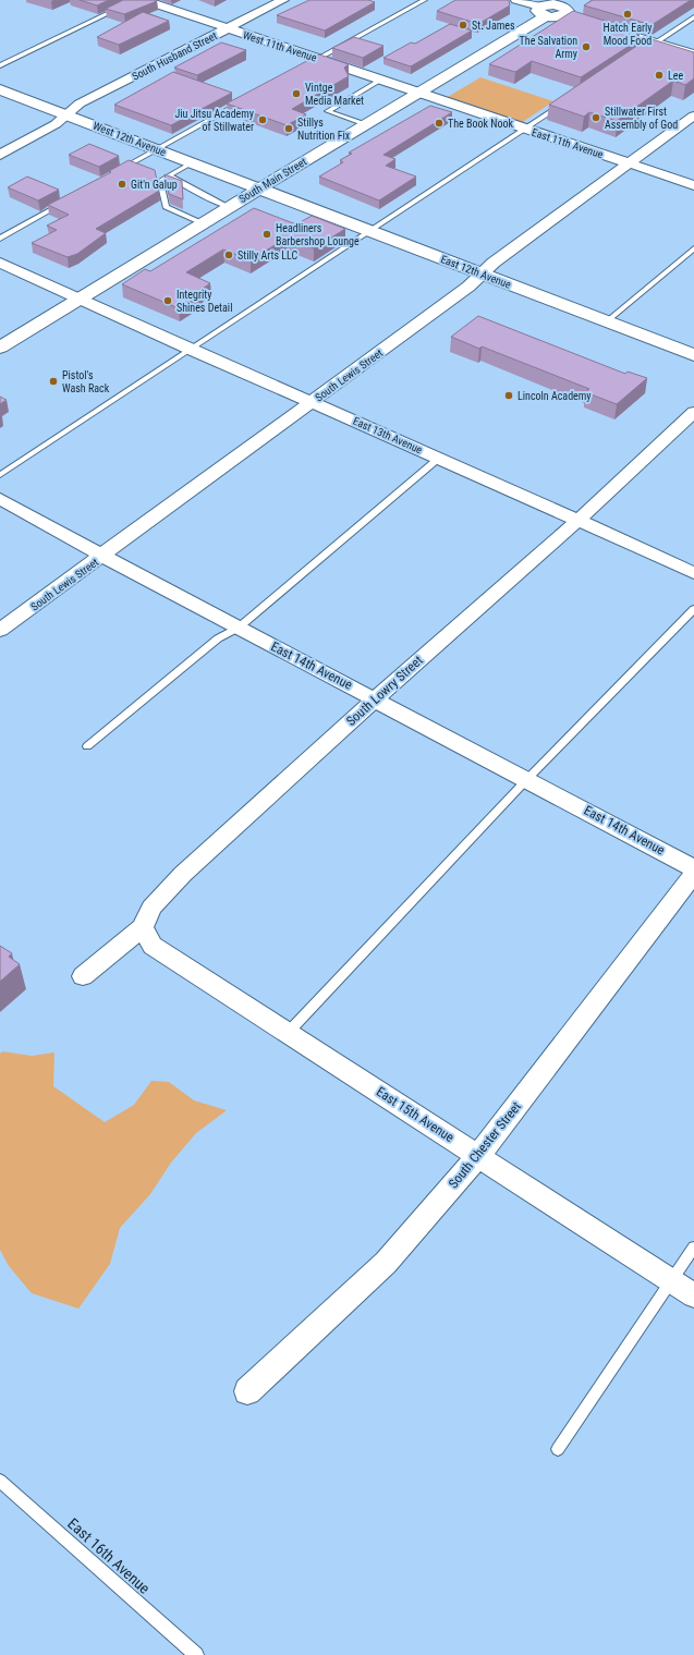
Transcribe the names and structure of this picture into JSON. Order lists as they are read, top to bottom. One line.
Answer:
{"streets":{"main road":["West 12th Avenue","South Main Street","East 12th Avenue"],"street":["West 11th Avenue","South Husband Street","East 11th Avenue","South Lewis Street","East 13th Avenue","East 14th Avenue","South Lowry Street","East 15th Avenue","South Chester Street"],"lane":["East 16th Avenue"]},"crossings":[["West 11th Avenue","South Husband Street"],["West 11th Avenue","East 11th Avenue"],["West 11th Avenue","South Main Street"],["South Husband Street","West 12th Avenue"],["West 12th Avenue","South Main Street"],["West 12th Avenue","East 12th Avenue"],["East 11th Avenue","South Main Street"],["East 11th Avenue","South Lewis Street"],["South Main Street","East 12th Avenue"],["South Main Street","East 13th Avenue"],["East 12th Avenue","South Lewis Street"],["South Lewis Street","East 13th Avenue"],["South Lewis Street","East 14th Avenue"],["East 13th Avenue","South Lowry Street"],["East 14th Avenue","South Lowry Street"],["South Lowry Street","East 15th Avenue"],["East 15th Avenue","South Chester Street"]],"places":["Hatch Early Mood Food","St. James","The Salvation Army","Lee","Vintge Media Market","Stillwater First Assembly of God","Jiu Jitsu Academy of Stillwater","The Book Nook","Stillys Nutrition Fix","Git'n Galup","Headliners Barbershop Lounge","Stilly Arts LLC","Integrity Shines Detail","Pistol's Wash Rack","Lincoln Academy"]}
